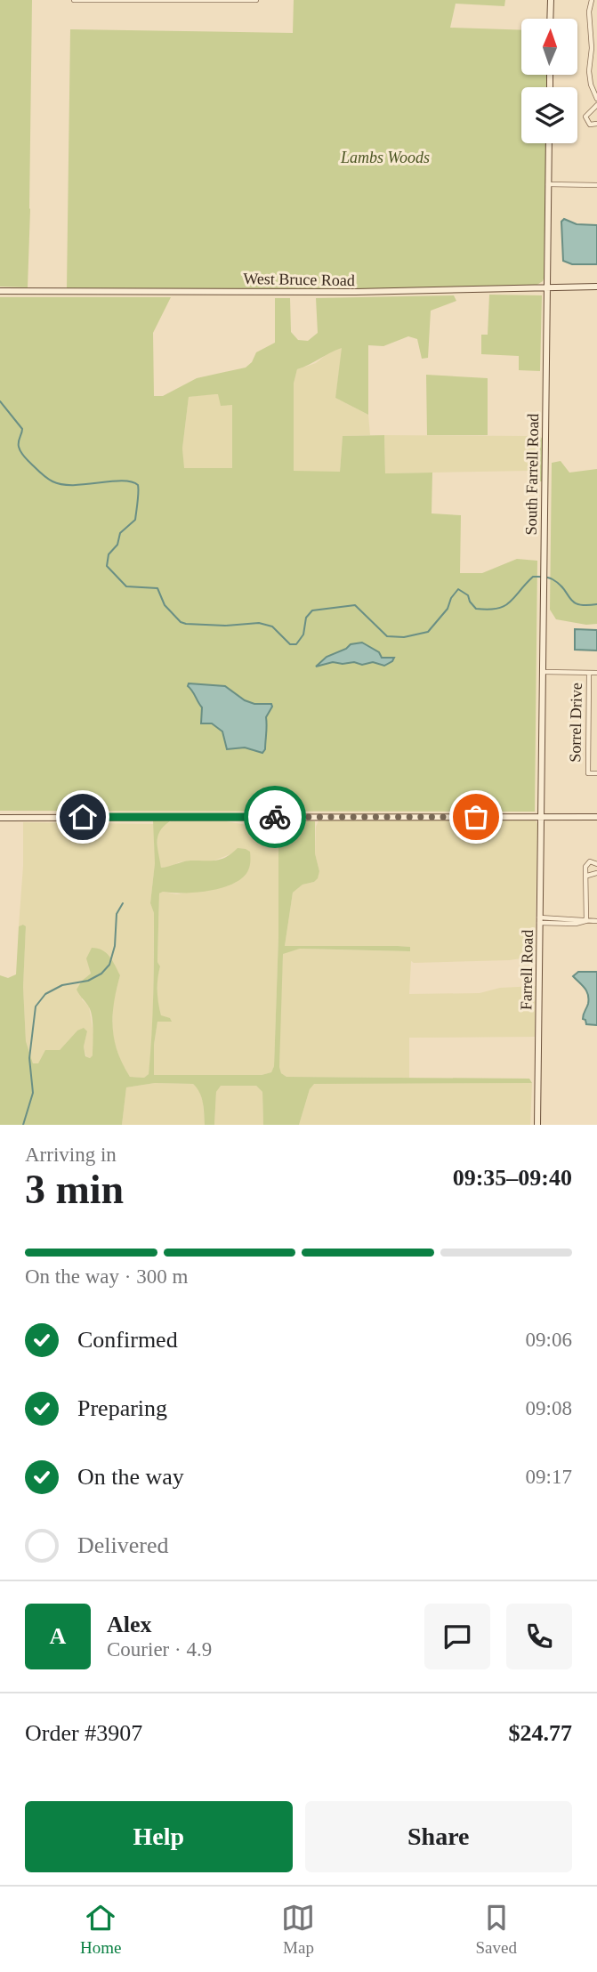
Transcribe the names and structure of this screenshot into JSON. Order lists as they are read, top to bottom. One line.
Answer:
{"streets":{"street":["West Bruce Road","South Farrell Road","Sorrel Drive","Farrell Road"]},"crossings":[["West Bruce Road","South Farrell Road"],["South Farrell Road","Farrell Road"]],"parks":["Lambs Woods"],"north":"top","page":{"heading":["3 min","Arriving in","09:35–09:40"],"panel":["Alex","Courier · 4.9","Order #3907","$24.77"],"bar":"On the way · 300 m","list":[["Confirmed","09:06"],["Preparing","09:08"],["On the way","09:17"],"Delivered"],"round":"A","buttons":["Help","Share"],"tabs":["Home","Map","Saved"]}}
